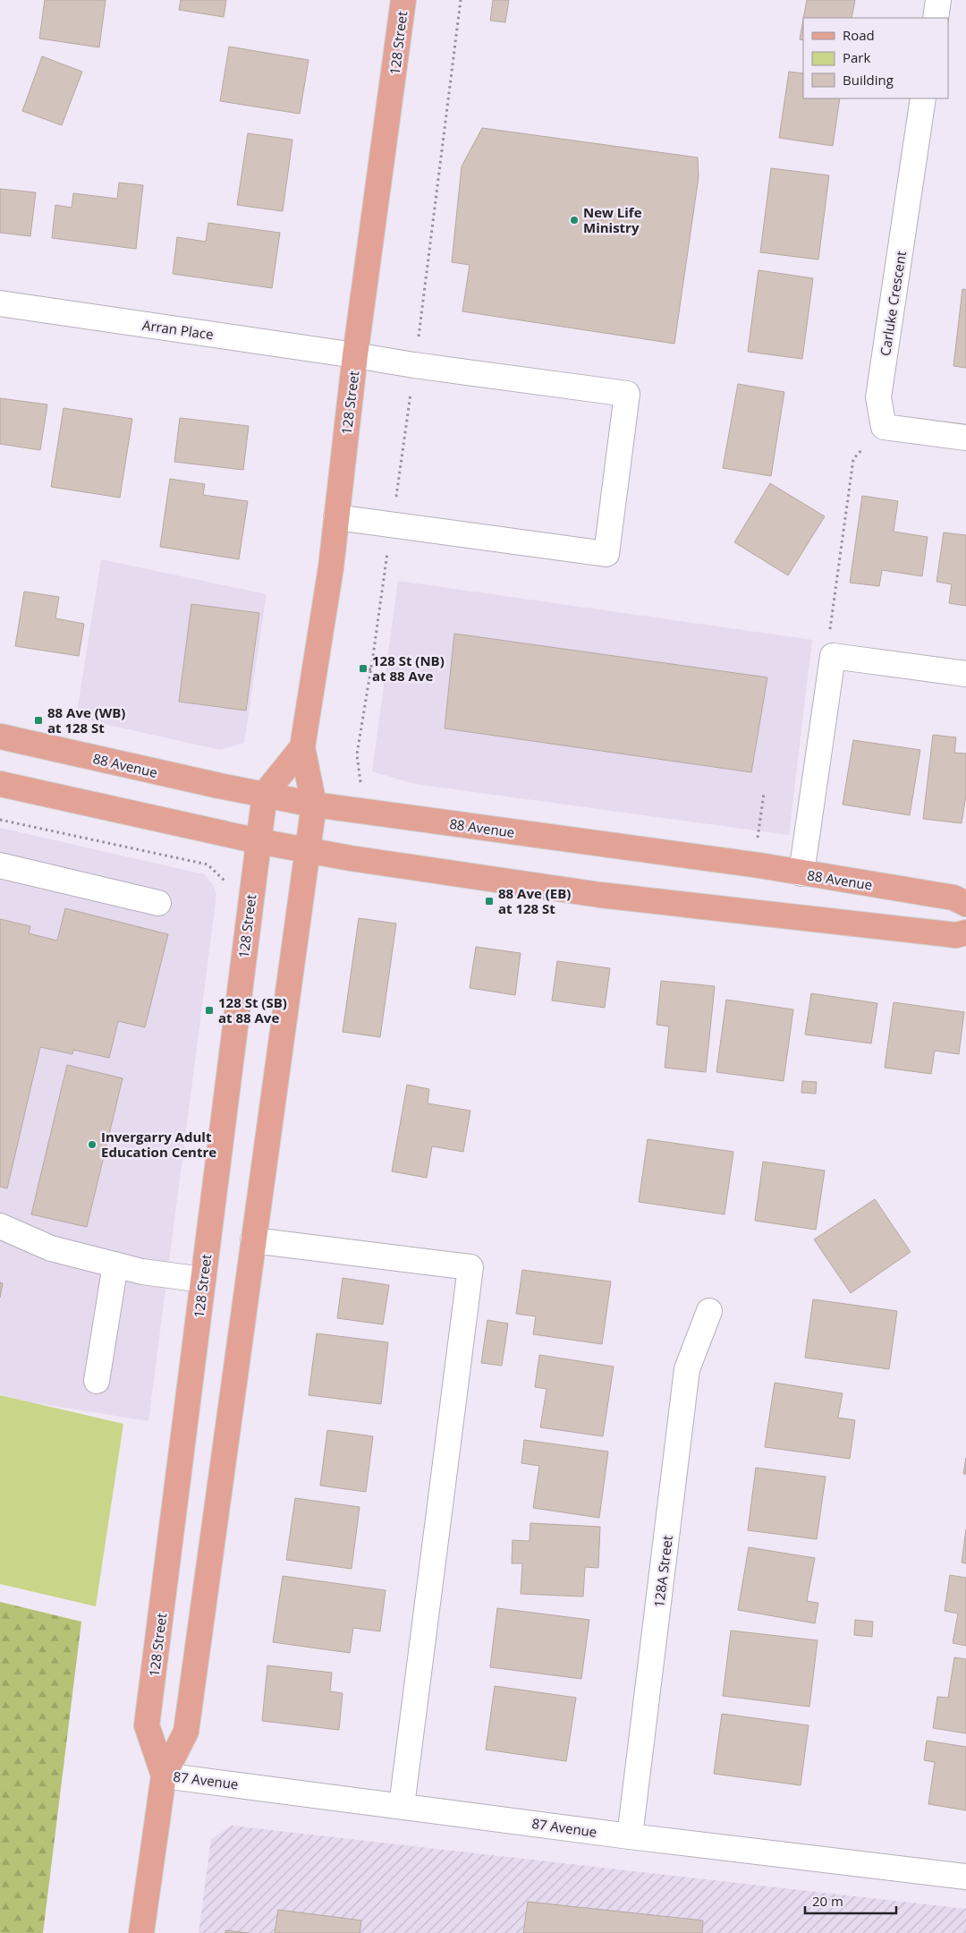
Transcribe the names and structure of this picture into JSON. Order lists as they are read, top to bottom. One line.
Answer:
{"streets":{"main road":["128 Street","88 Avenue"],"street":["Carluke Crescent","Arran Place","128A Street","87 Avenue"]},"crossings":[["128 Street","Arran Place"],["128 Street","88 Avenue"],["128 Street","87 Avenue"],["128A Street","87 Avenue"]],"places":{"other":["New Life Ministry","Invergarry Adult Education Centre"],"transit":["128 St (NB) at 88 Ave","88 Ave (WB) at 128 St","88 Ave (EB) at 128 St","128 St (SB) at 88 Ave"]},"legend":["Road","Park","Building"],"scale_bar":"20 m"}
